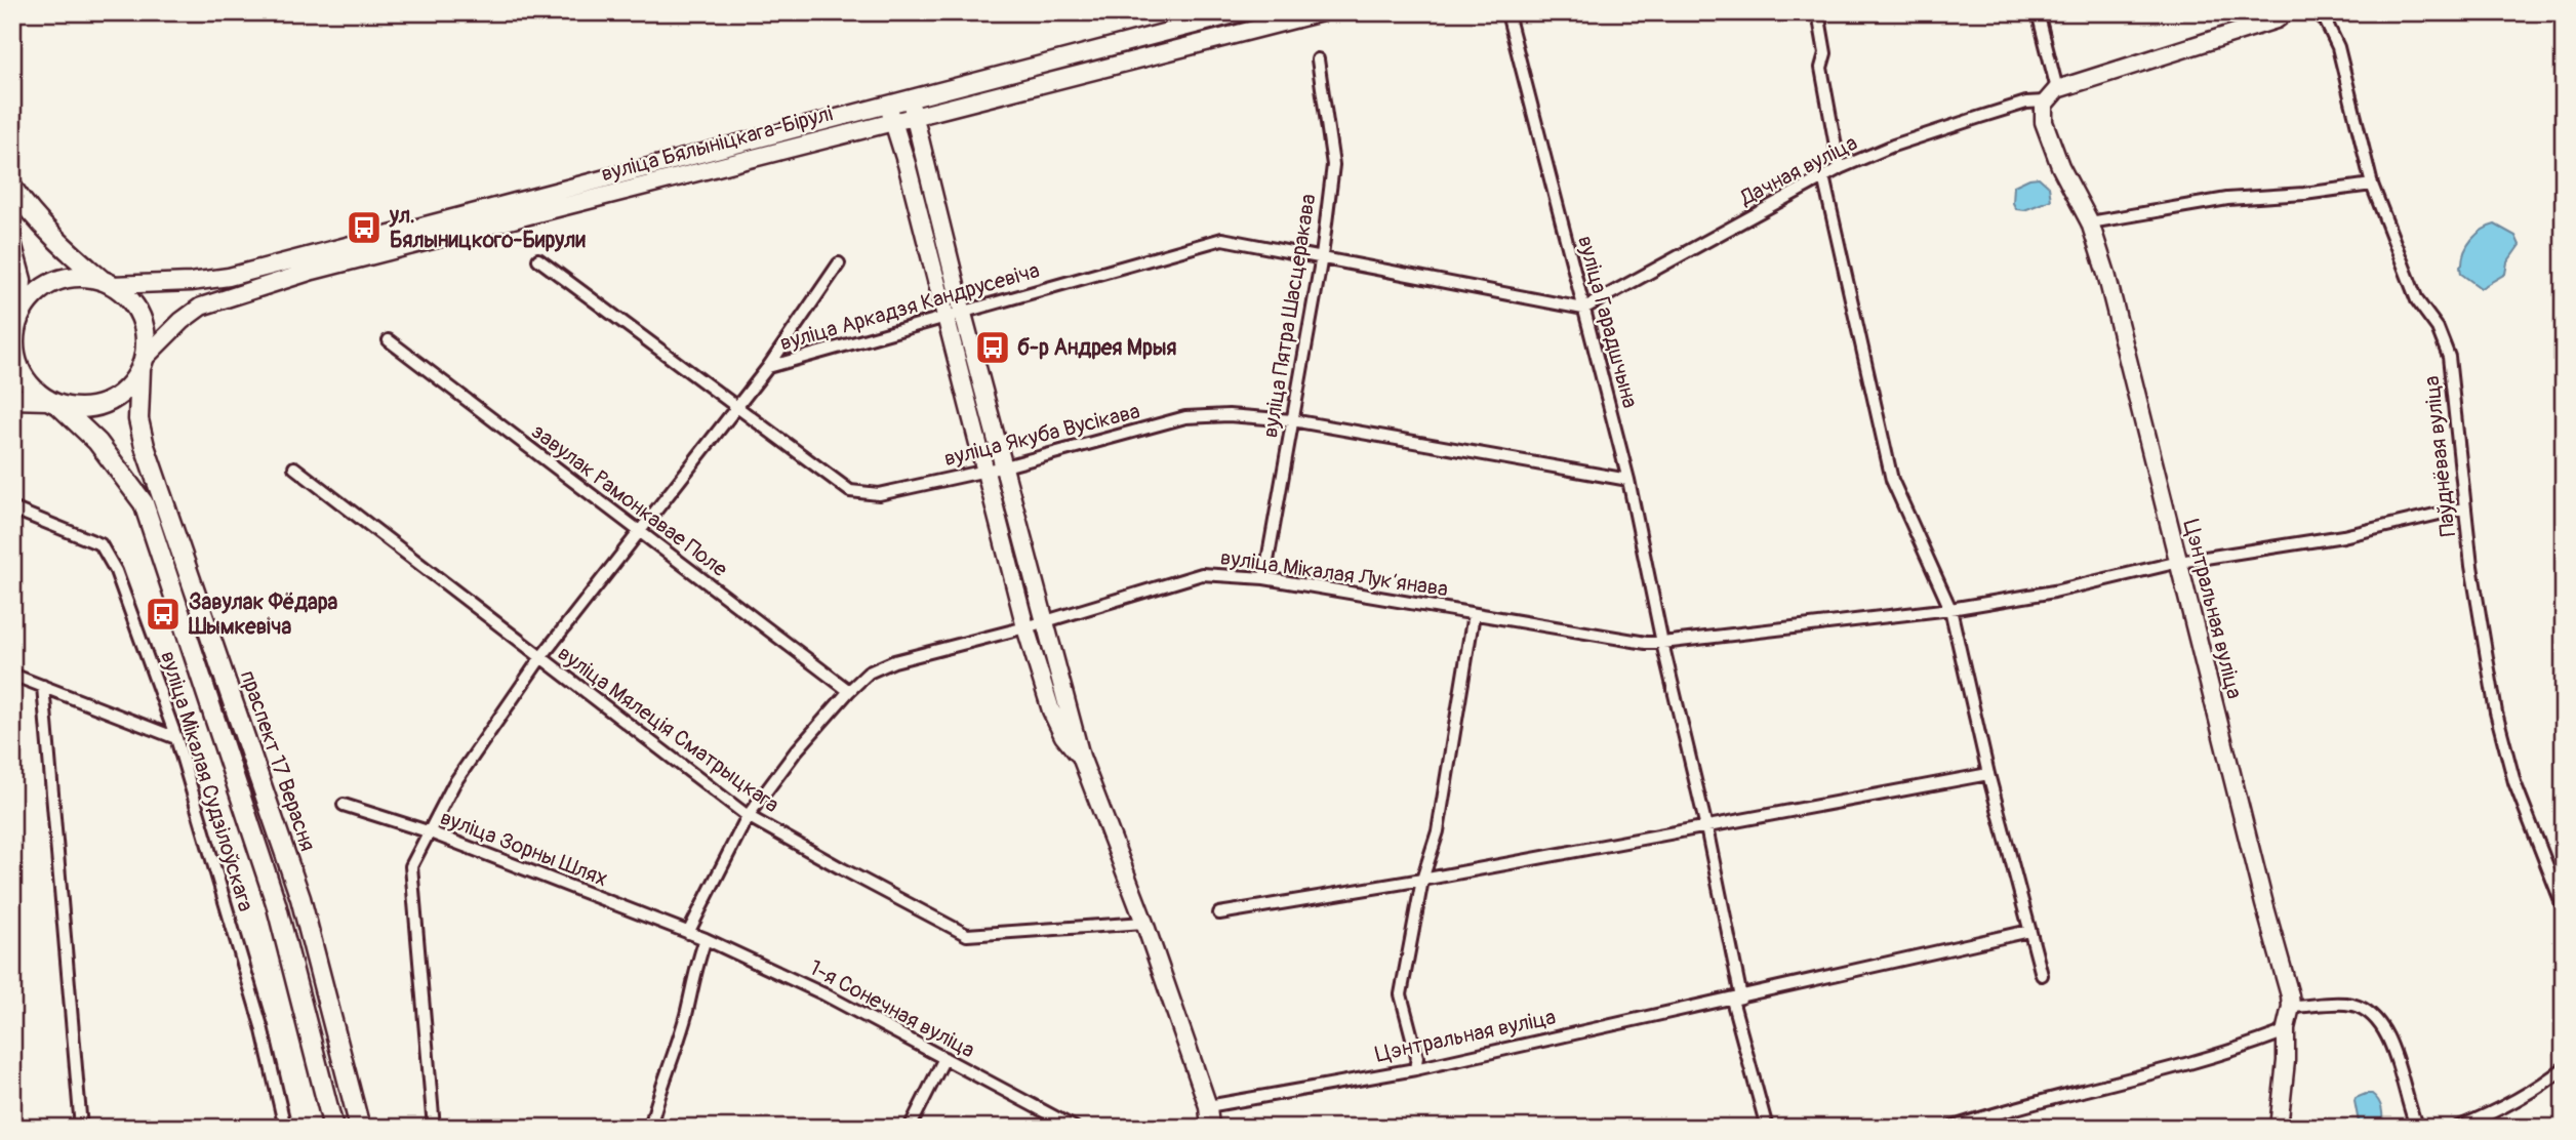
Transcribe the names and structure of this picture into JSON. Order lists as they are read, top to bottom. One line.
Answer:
{"streets":{"main road":["вуліца Бялыніцкага-Бірулі","Цэнтральная вуліца","праспект 17 Верасня"],"street":["Дачная вуліца","вуліца Аркадзя Кандрусевіча","вуліца Пятра Шасцеракава","вуліца Гарадшчына","вуліца Якуба Вусікава","Паўднёвая вуліца","завулак Рамонкавае Поле","вуліца Мікалая Лукʼянава","вуліца Мялеція Сматрыцкага","вуліца Мікалая Судзілоўскага","вуліца Зорны Шлях","1-я Сонечная вуліца"]},"crossings":[["вуліца Бялыніцкага-Бірулі","праспект 17 Верасня"],["Дачная вуліца","вуліца Аркадзя Кандрусевіча"],["Дачная вуліца","вуліца Гарадшчына"],["Дачная вуліца","Цэнтральная вуліца"],["вуліца Аркадзя Кандрусевіча","вуліца Пятра Шасцеракава"],["вуліца Аркадзя Кандрусевіча","вуліца Гарадшчына"],["вуліца Аркадзя Кандрусевіча","вуліца Якуба Вусікава"],["вуліца Аркадзя Кандрусевіча","завулак Рамонкавае Поле"],["вуліца Аркадзя Кандрусевіча","вуліца Мялеція Сматрыцкага"],["вуліца Аркадзя Кандрусевіча","вуліца Зорны Шлях"],["вуліца Пятра Шасцеракава","вуліца Якуба Вусікава"],["вуліца Пятра Шасцеракава","вуліца Мікалая Лукʼянава"],["вуліца Гарадшчына","вуліца Якуба Вусікава"],["вуліца Гарадшчына","вуліца Мікалая Лукʼянава"],["Паўднёвая вуліца","вуліца Мікалая Лукʼянава"],["завулак Рамонкавае Поле","вуліца Мікалая Лукʼянава"],["вуліца Мікалая Лукʼянава","Цэнтральная вуліца"],["вуліца Мікалая Лукʼянава","вуліца Мялеція Сматрыцкага"],["вуліца Мікалая Лукʼянава","вуліца Зорны Шлях"],["вуліца Мікалая Лукʼянава","1-я Сонечная вуліца"],["вуліца Зорны Шлях","1-я Сонечная вуліца"]],"places":{"bus stop":["ул. Бялыницкого-Бирули","б-р Андрея Мрыя","Завулак Фёдара Шымкевіча"]}}
